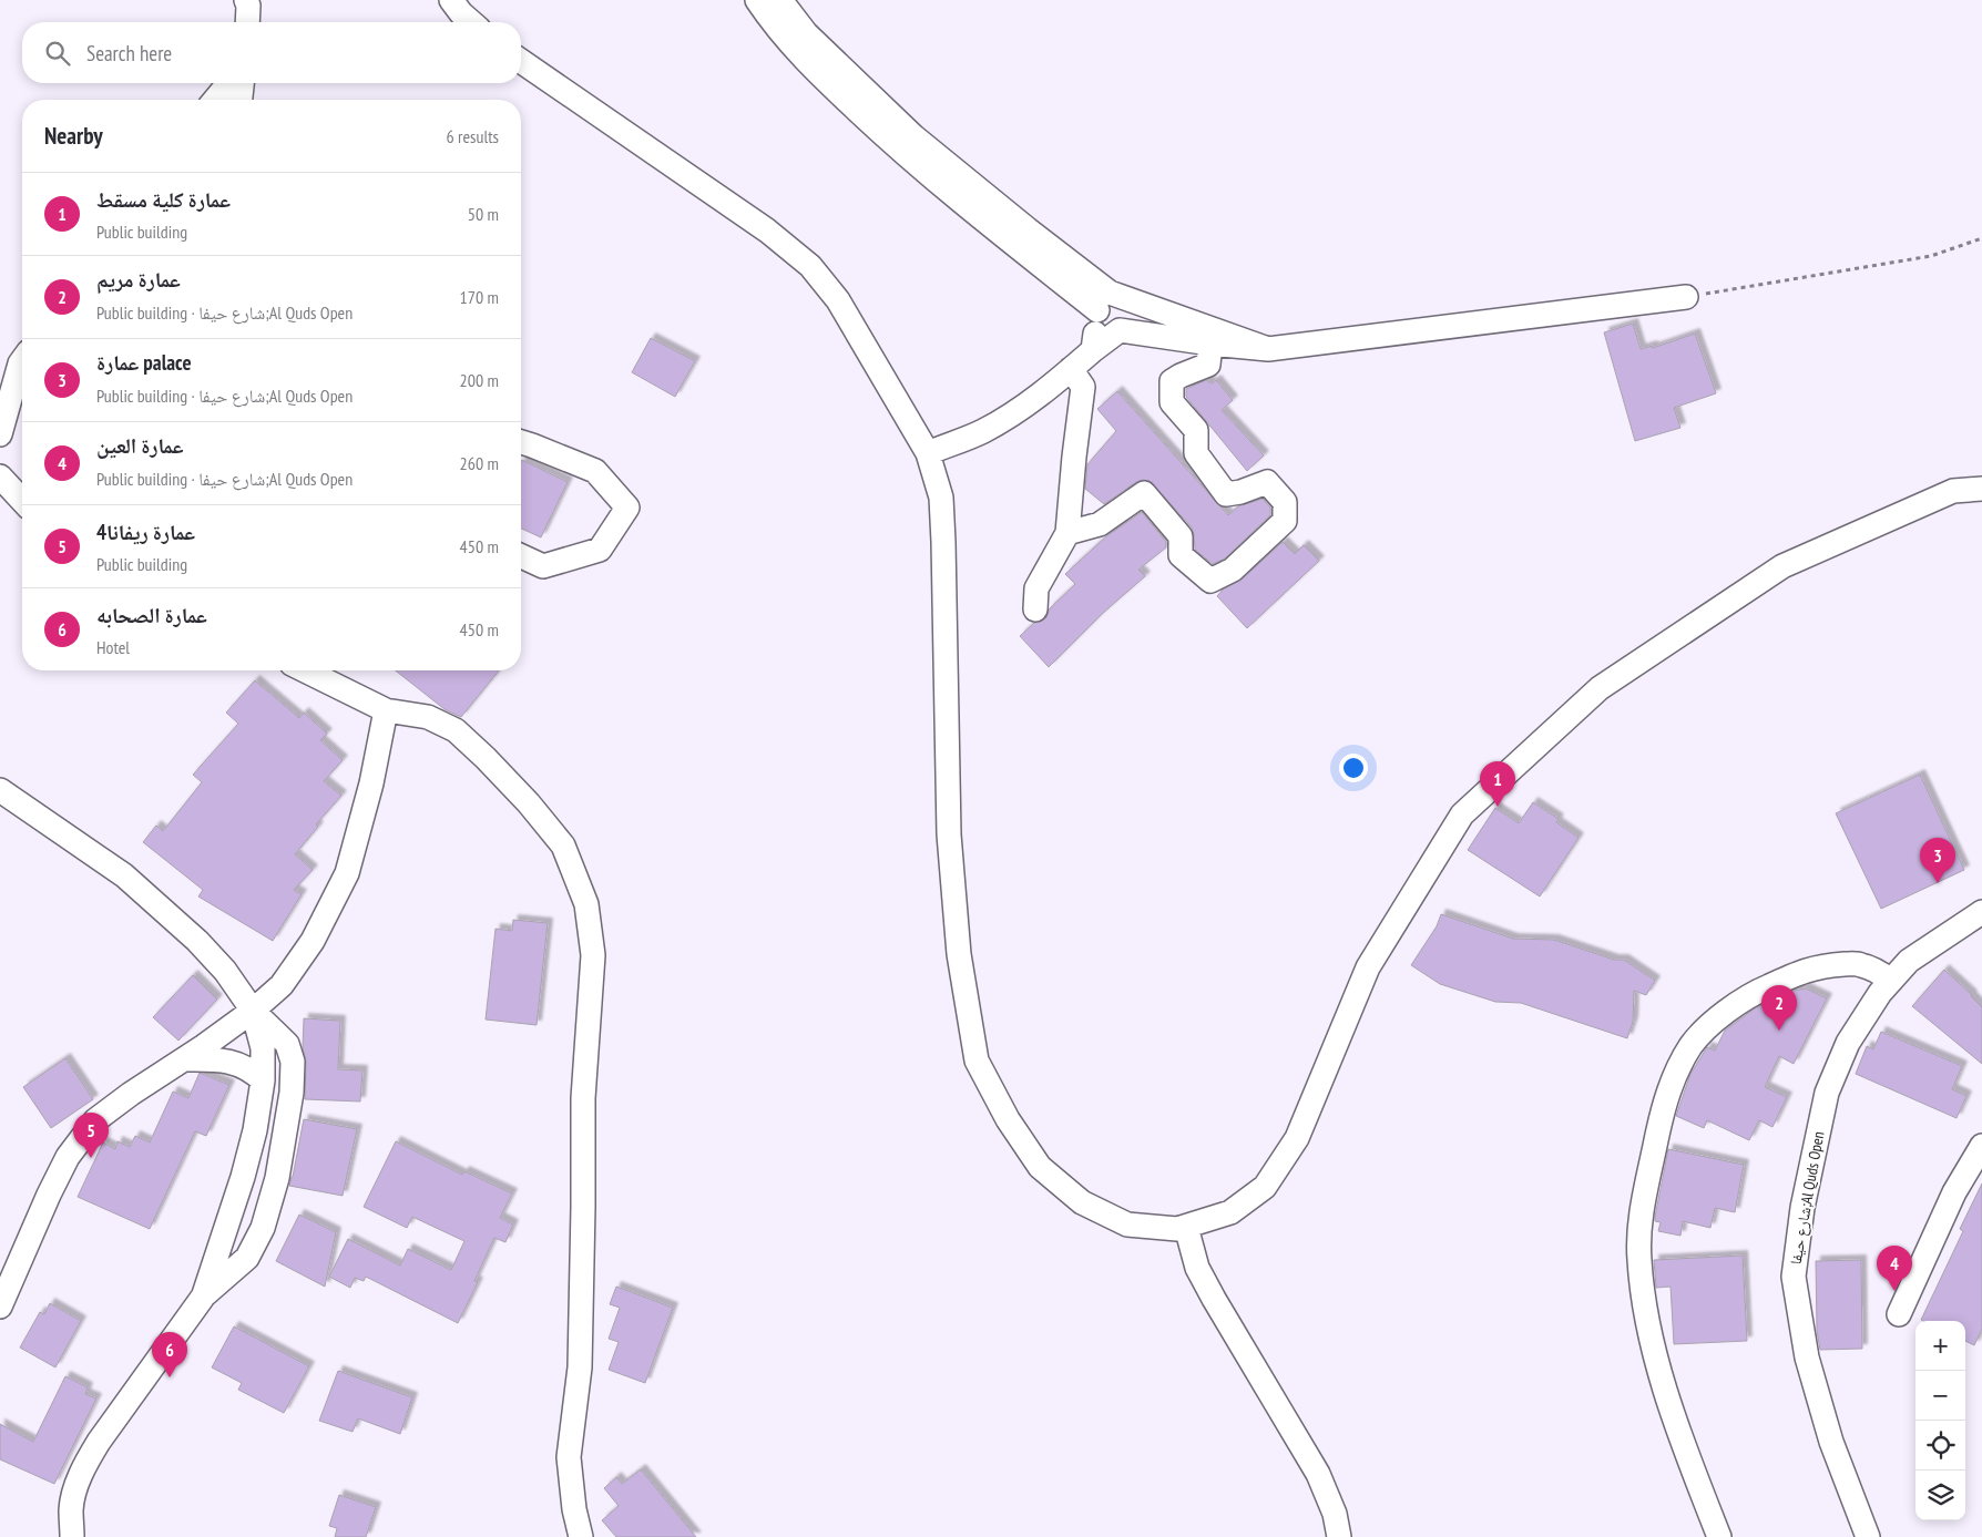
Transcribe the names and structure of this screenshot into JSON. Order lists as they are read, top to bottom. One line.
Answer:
{"streets":{"street":["شارع حيفا;Al Quds Open"]},"page":{"search":"Search here","heading":["Nearby","6 results"],"list":[{"mark":"1","name":"عمارة كلية مسقط","note":"Public building","value":"50 m"},{"mark":"2","name":"عمارة مريم","note":"Public building · شارع حيفا;Al Quds Open","value":"170 m"},{"mark":"3","name":"عمارة palace","note":"Public building · شارع حيفا;Al Quds Open","value":"200 m"},{"mark":"4","name":"عمارة العين","note":"Public building · شارع حيفا;Al Quds Open","value":"260 m"},{"mark":"5","name":"عمارة ريفانا4","note":"Public building","value":"450 m"},{"mark":"6","name":"عمارة الصحابه","note":"Hotel","value":"450 m"}],"pins":["1","3","2","5","4","6"],"map_buttons":["+","−"]}}
